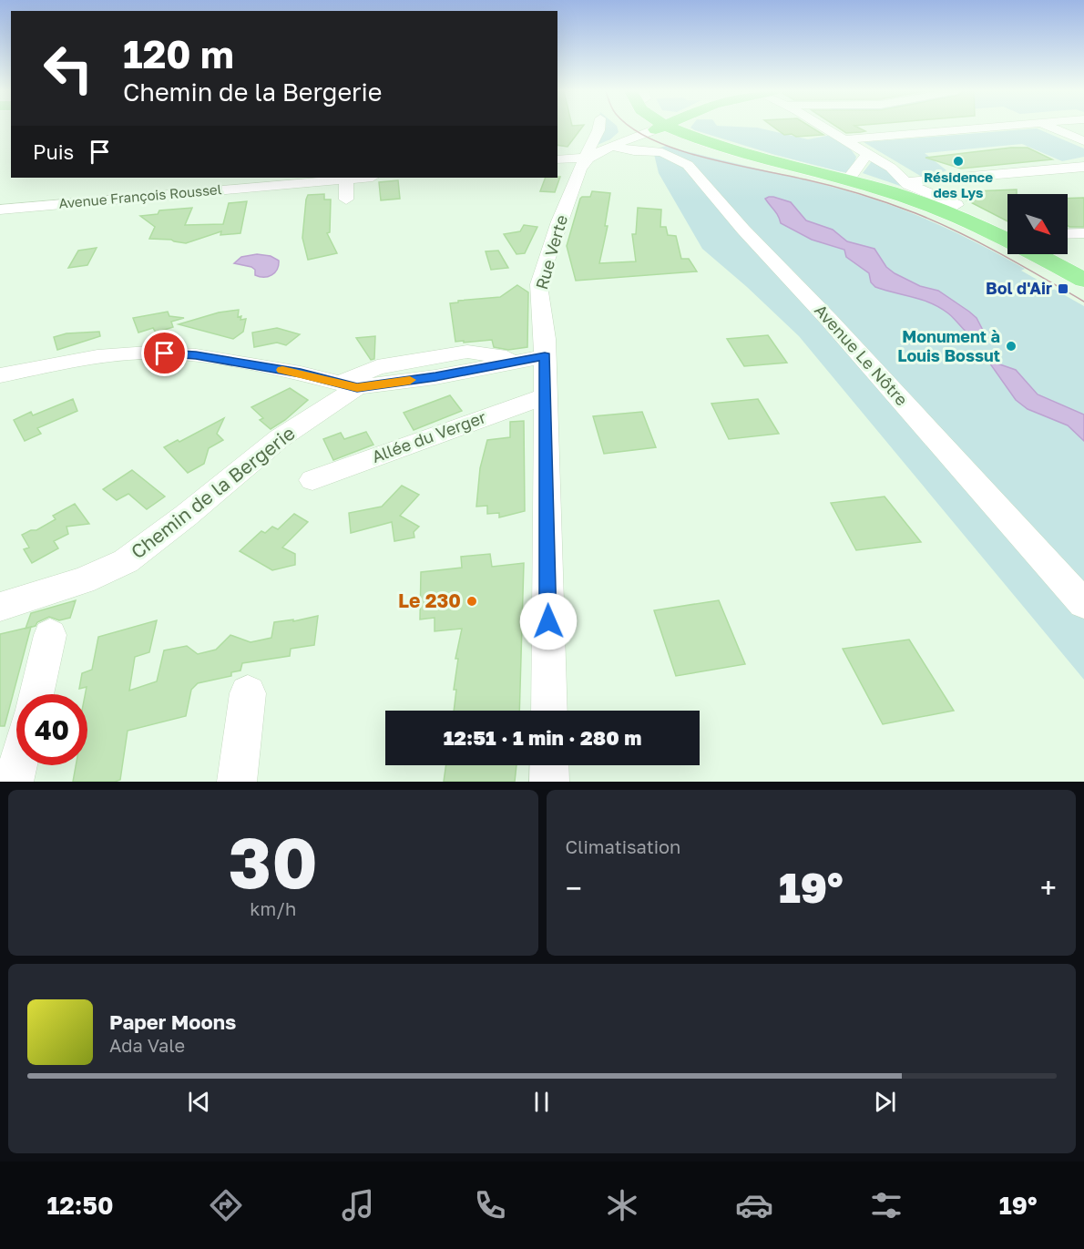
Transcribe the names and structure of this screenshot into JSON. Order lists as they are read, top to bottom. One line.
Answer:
{"streets":{"street":["Avenue François Roussel","Rue Verte","Avenue Le Nôtre","Allée du Verger","Chemin de la Bergerie"]},"crossings":[["Rue Verte","Avenue Le Nôtre"],["Rue Verte","Allée du Verger"],["Rue Verte","Chemin de la Bergerie"]],"places":{"other":["Résidence des Lys","Monument à Louis Bossut","Le 230"],"transit":["Bol d'Air"]},"north":"bottom right","page":{"turn":["120 m","Chemin de la Bergerie"],"then":"Puis","limit":"40","trip":"12:51 · 1 min · 280 m","tile":[["30","km/h"],"Climatisation"],"heat":["−","19°","+"],"song":["Paper Moons","Ada Vale"],"tabs":["12:50","19°"]}}
